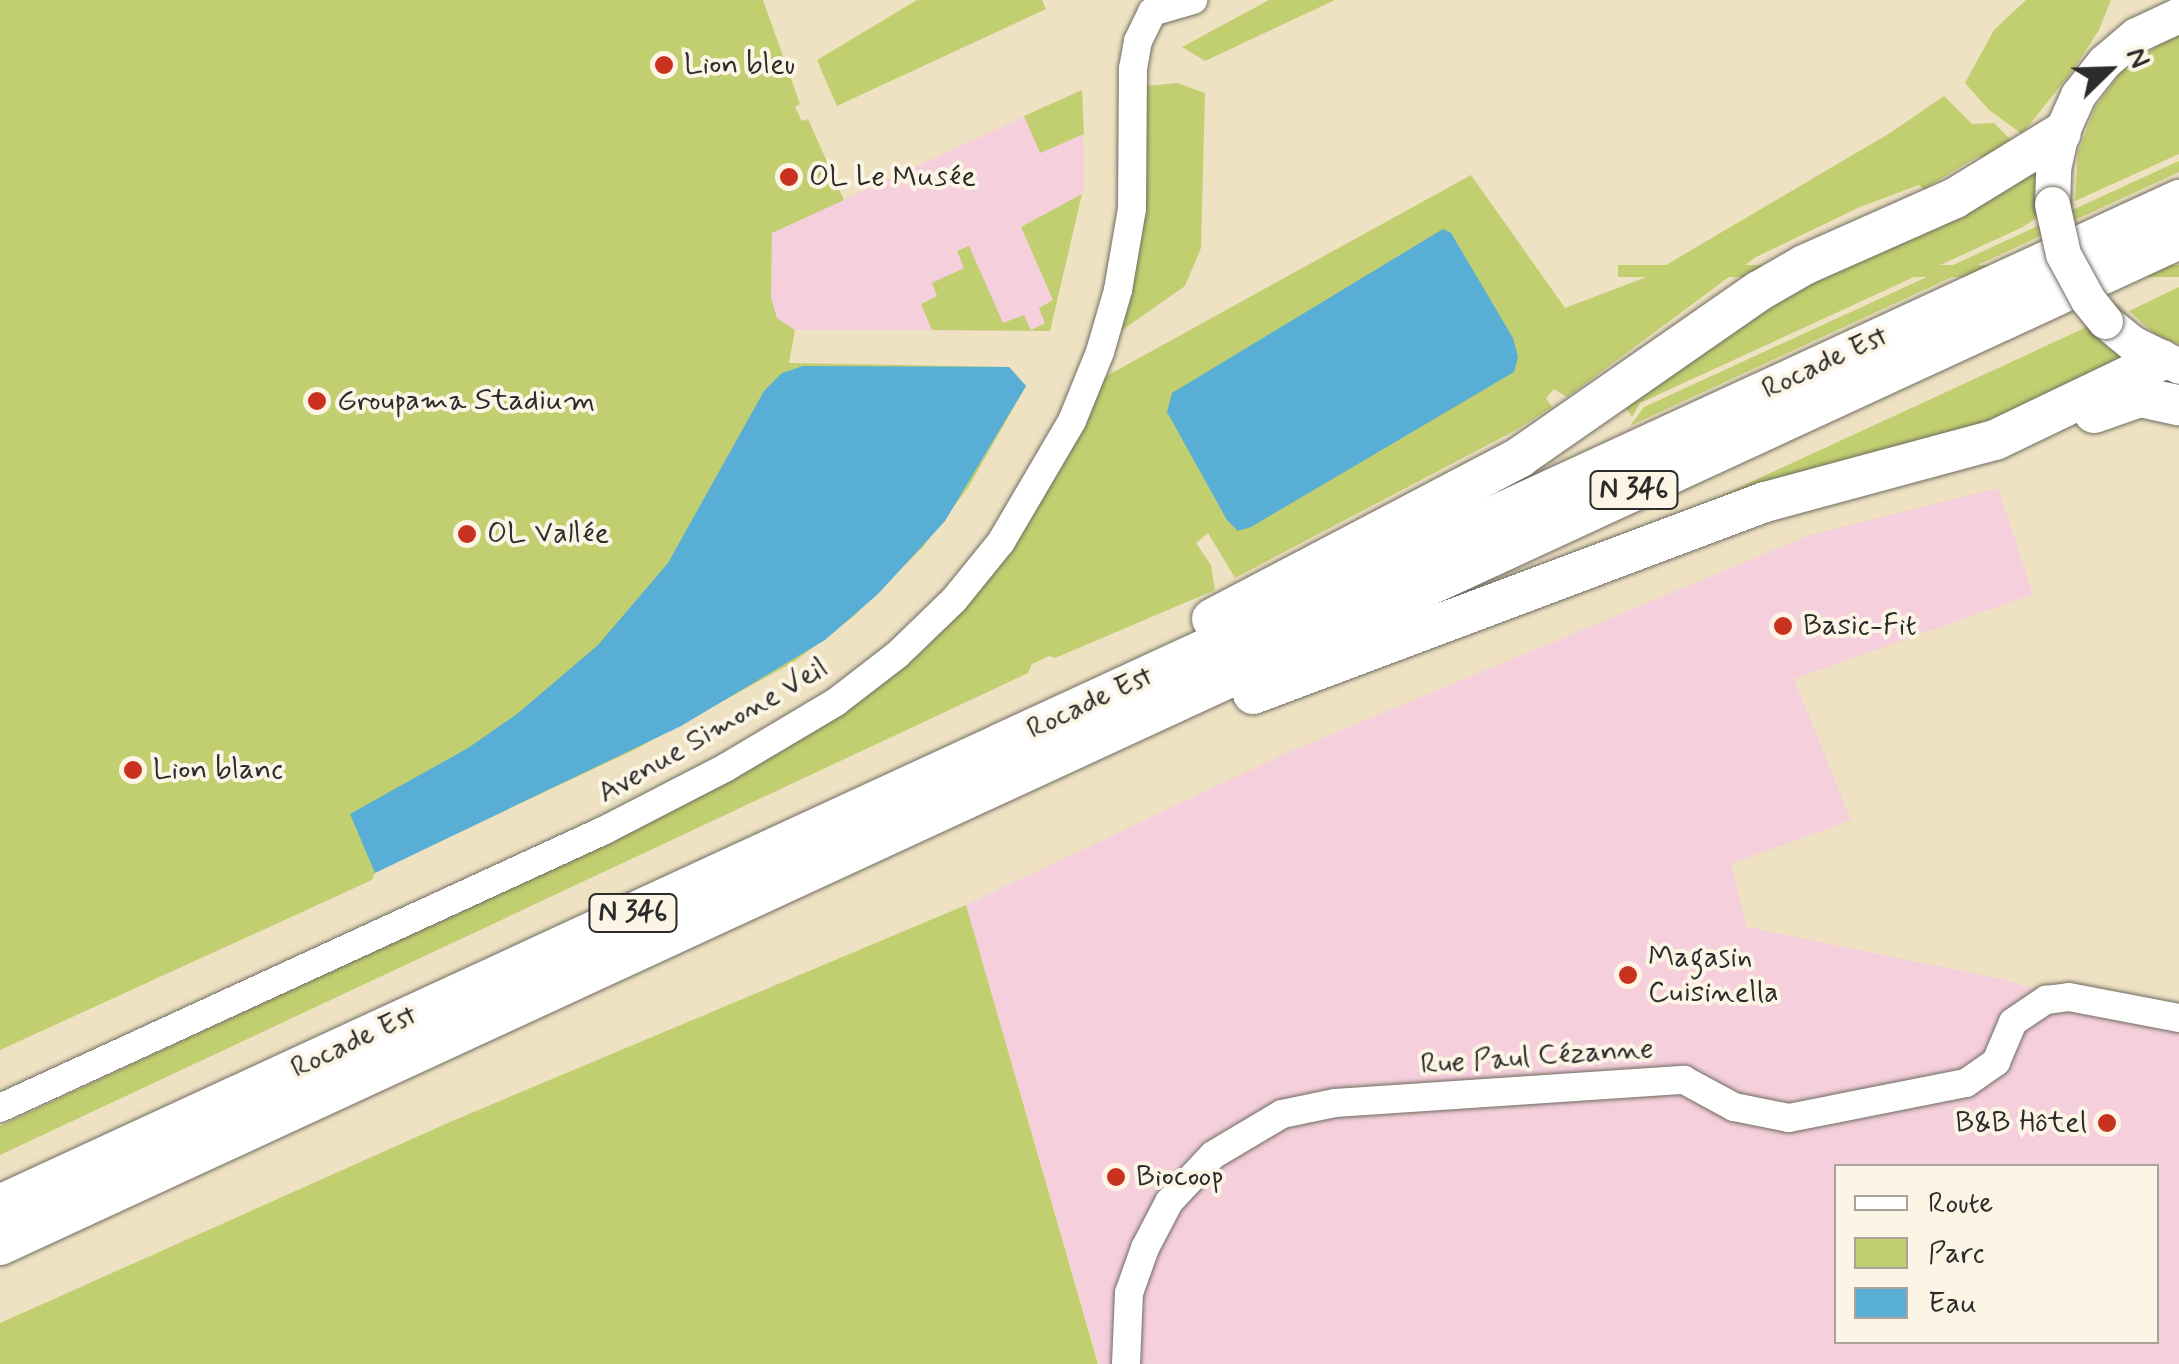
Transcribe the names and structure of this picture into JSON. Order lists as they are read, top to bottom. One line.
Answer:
{"streets":{"highway":["Rocade Est","N 346"],"street":["Avenue Simone Veil","Rue Paul Cézanne"]},"places":["Lion bleu","OL Le Musée","Groupama Stadium","OL Vallée","Basic-Fit","Lion blanc","Magasin Cuisinella","B&B Hôtel","Biocoop"],"legend":["Route","Parc","Eau"],"north":"top right"}
